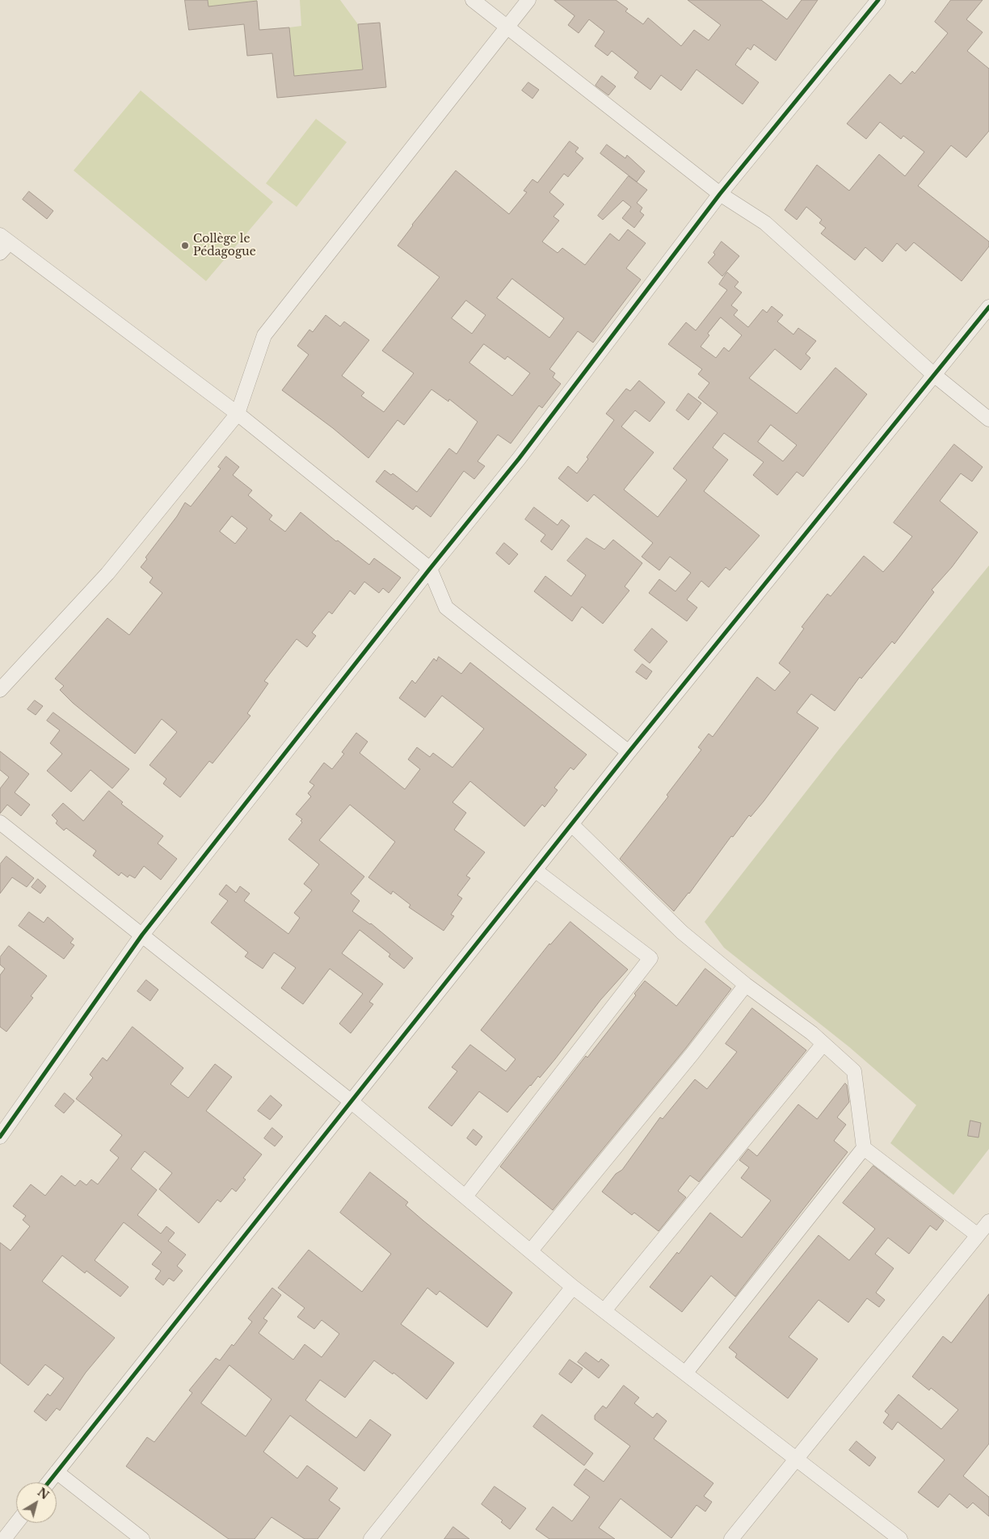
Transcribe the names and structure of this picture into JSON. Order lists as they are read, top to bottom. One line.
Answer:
{"places":["Collège le Pédagogue"],"north":"top right"}
